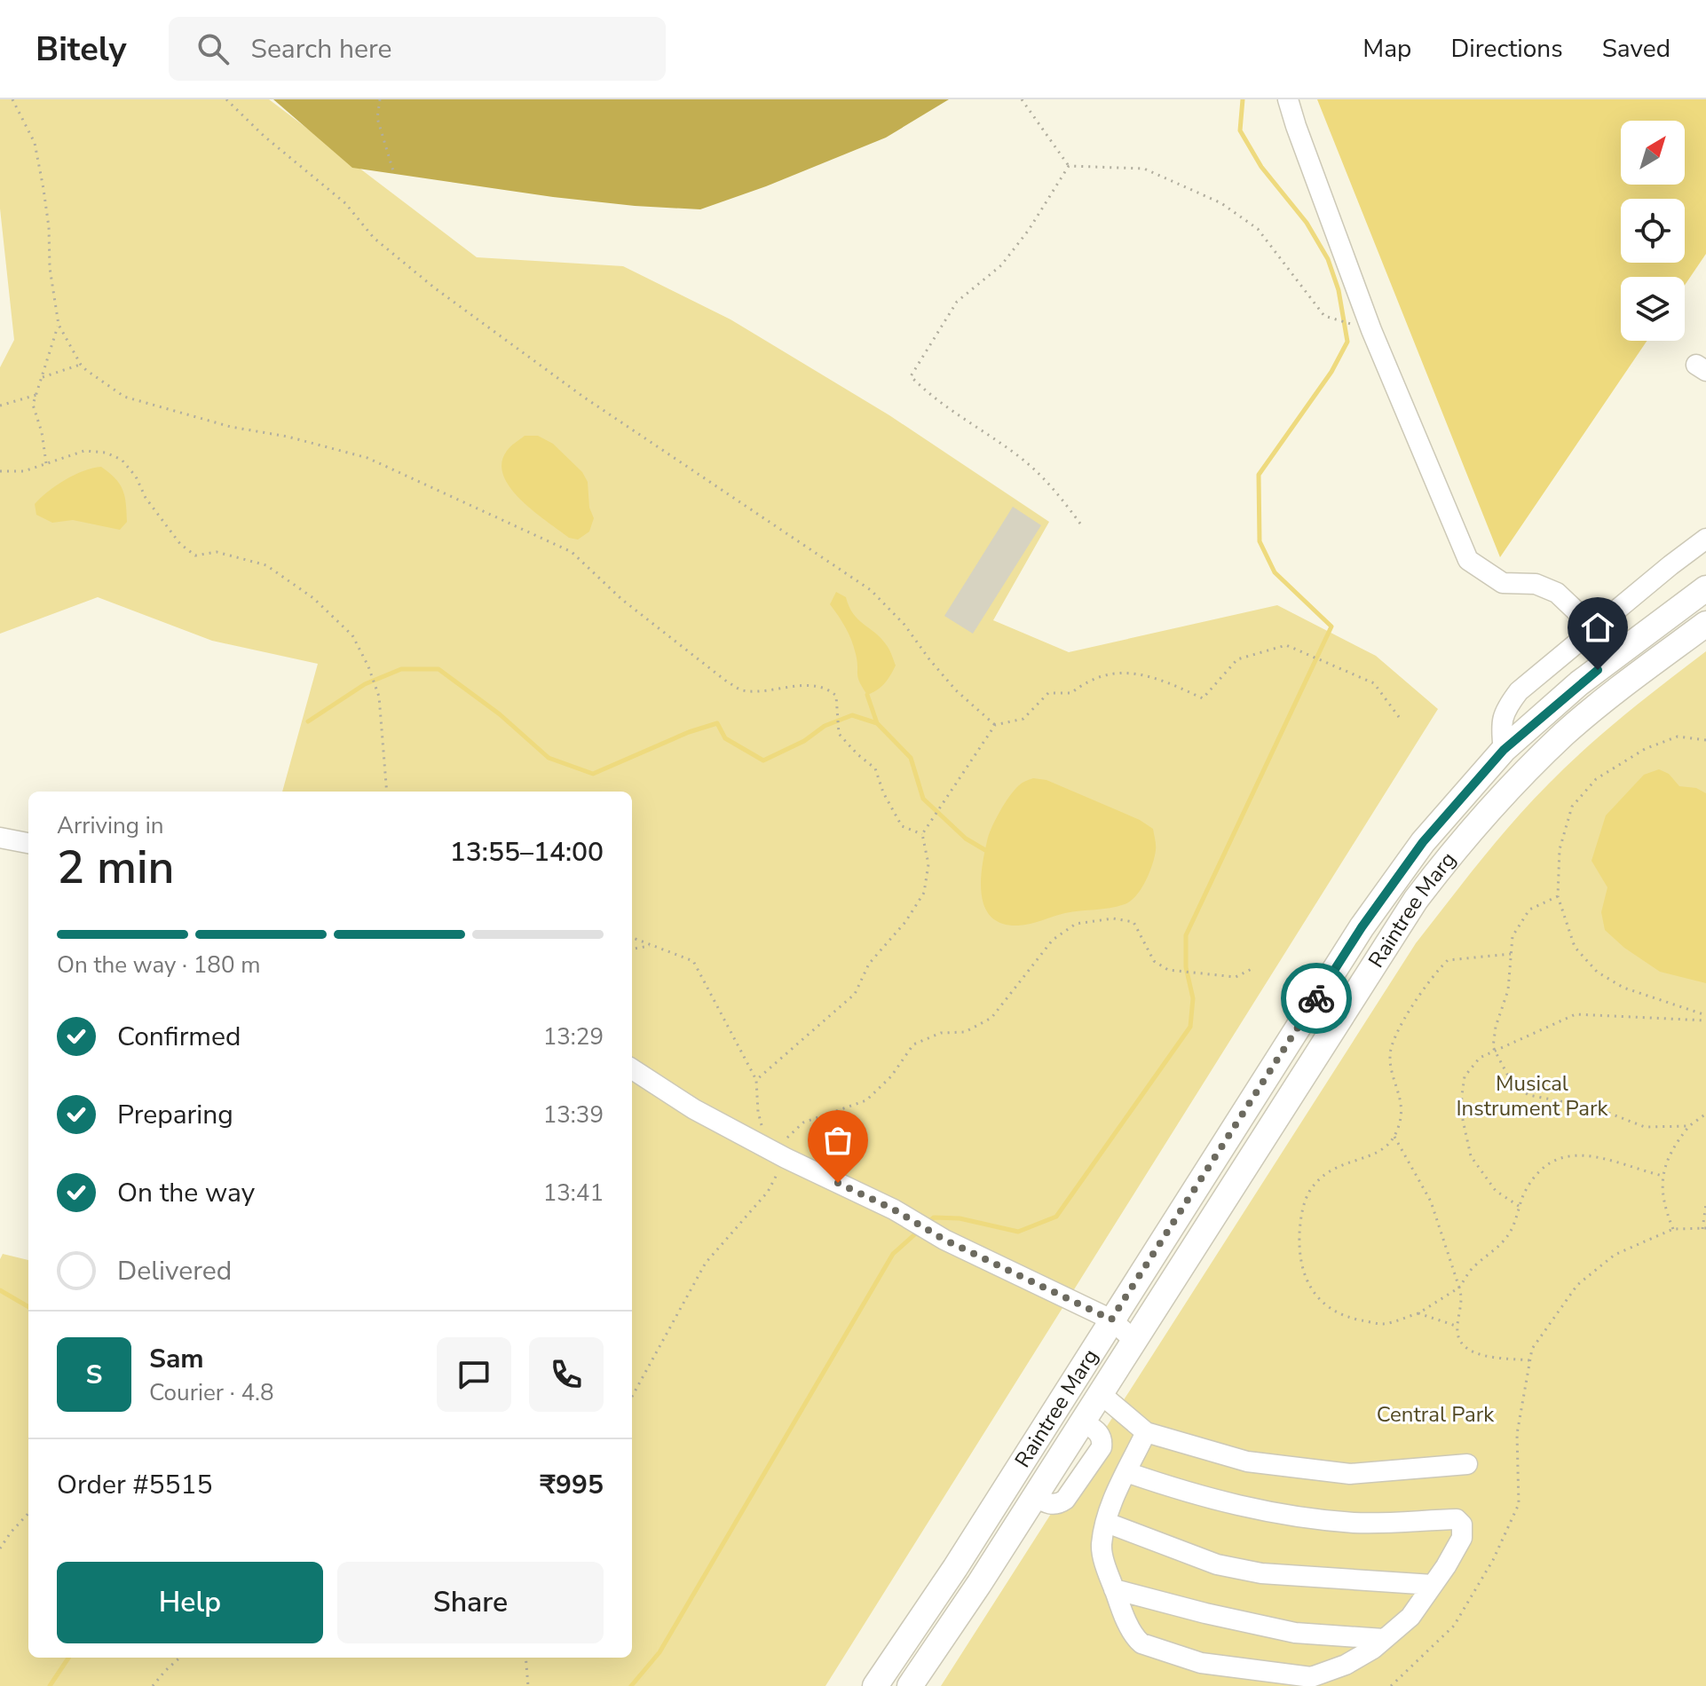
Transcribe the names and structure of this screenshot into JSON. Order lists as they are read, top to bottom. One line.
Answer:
{"streets":{"main road":["Raintree Marg"]},"parks":["Musical Instrument Park","Central Park"],"north":"top right","page":{"header":"Bitely","search":"Search here","nav":["Map","Directions","Saved"],"heading":["2 min","Arriving in","13:55–14:00"],"panel":["Sam","Courier · 4.8","Order #5515","₹995"],"bar":"On the way · 180 m","list":[["Confirmed","13:29"],["Preparing","13:39"],["On the way","13:41"],"Delivered"],"round":"S","buttons":["Help","Share"]}}
